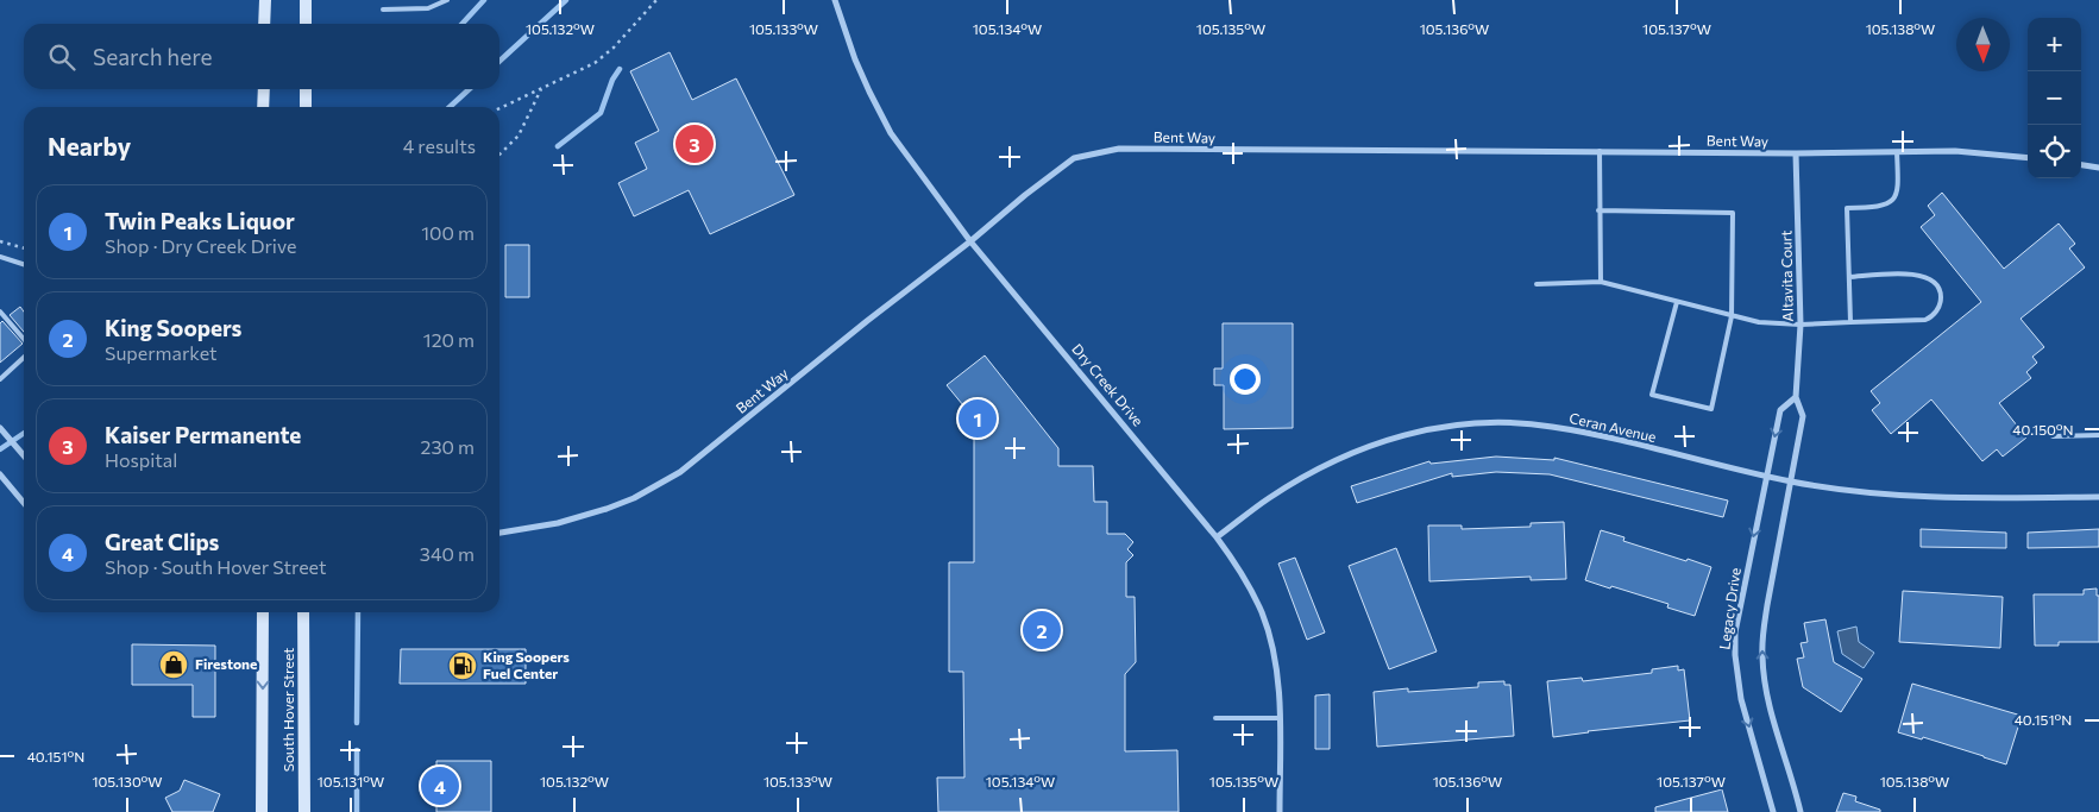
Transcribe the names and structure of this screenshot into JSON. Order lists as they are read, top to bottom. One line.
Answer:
{"streets":{"main road":["South Hover Street"],"street":["Bent Way","Altavita Court","Dry Creek Drive","Ceran Avenue","Legacy Drive"]},"crossings":[["Bent Way","Altavita Court"],["Bent Way","Dry Creek Drive"],["Altavita Court","Ceran Avenue"],["Dry Creek Drive","Ceran Avenue"],["Ceran Avenue","Legacy Drive"]],"places":{"shop":["Firestone"],"fuel station":["King Soopers Fuel Center"]},"north":"bottom","page":{"map_buttons":["+","−"],"search":"Search here","heading":["Nearby","4 results"],"pins":["3","1","2","4"],"list":[{"mark":"1","name":"Twin Peaks Liquor","note":"Shop · Dry Creek Drive","value":"100 m"},{"mark":"2","name":"King Soopers","note":"Supermarket","value":"120 m"},{"mark":"3","name":"Kaiser Permanente","note":"Hospital","value":"230 m"},{"mark":"4","name":"Great Clips","note":"Shop · South Hover Street","value":"340 m"}]},"coordinates":["105.132°W","105.133°W","105.134°W","105.135°W","105.136°W","105.137°W","105.138°W","40.150°N","40.151°N","105.130°W","105.131°W"]}
